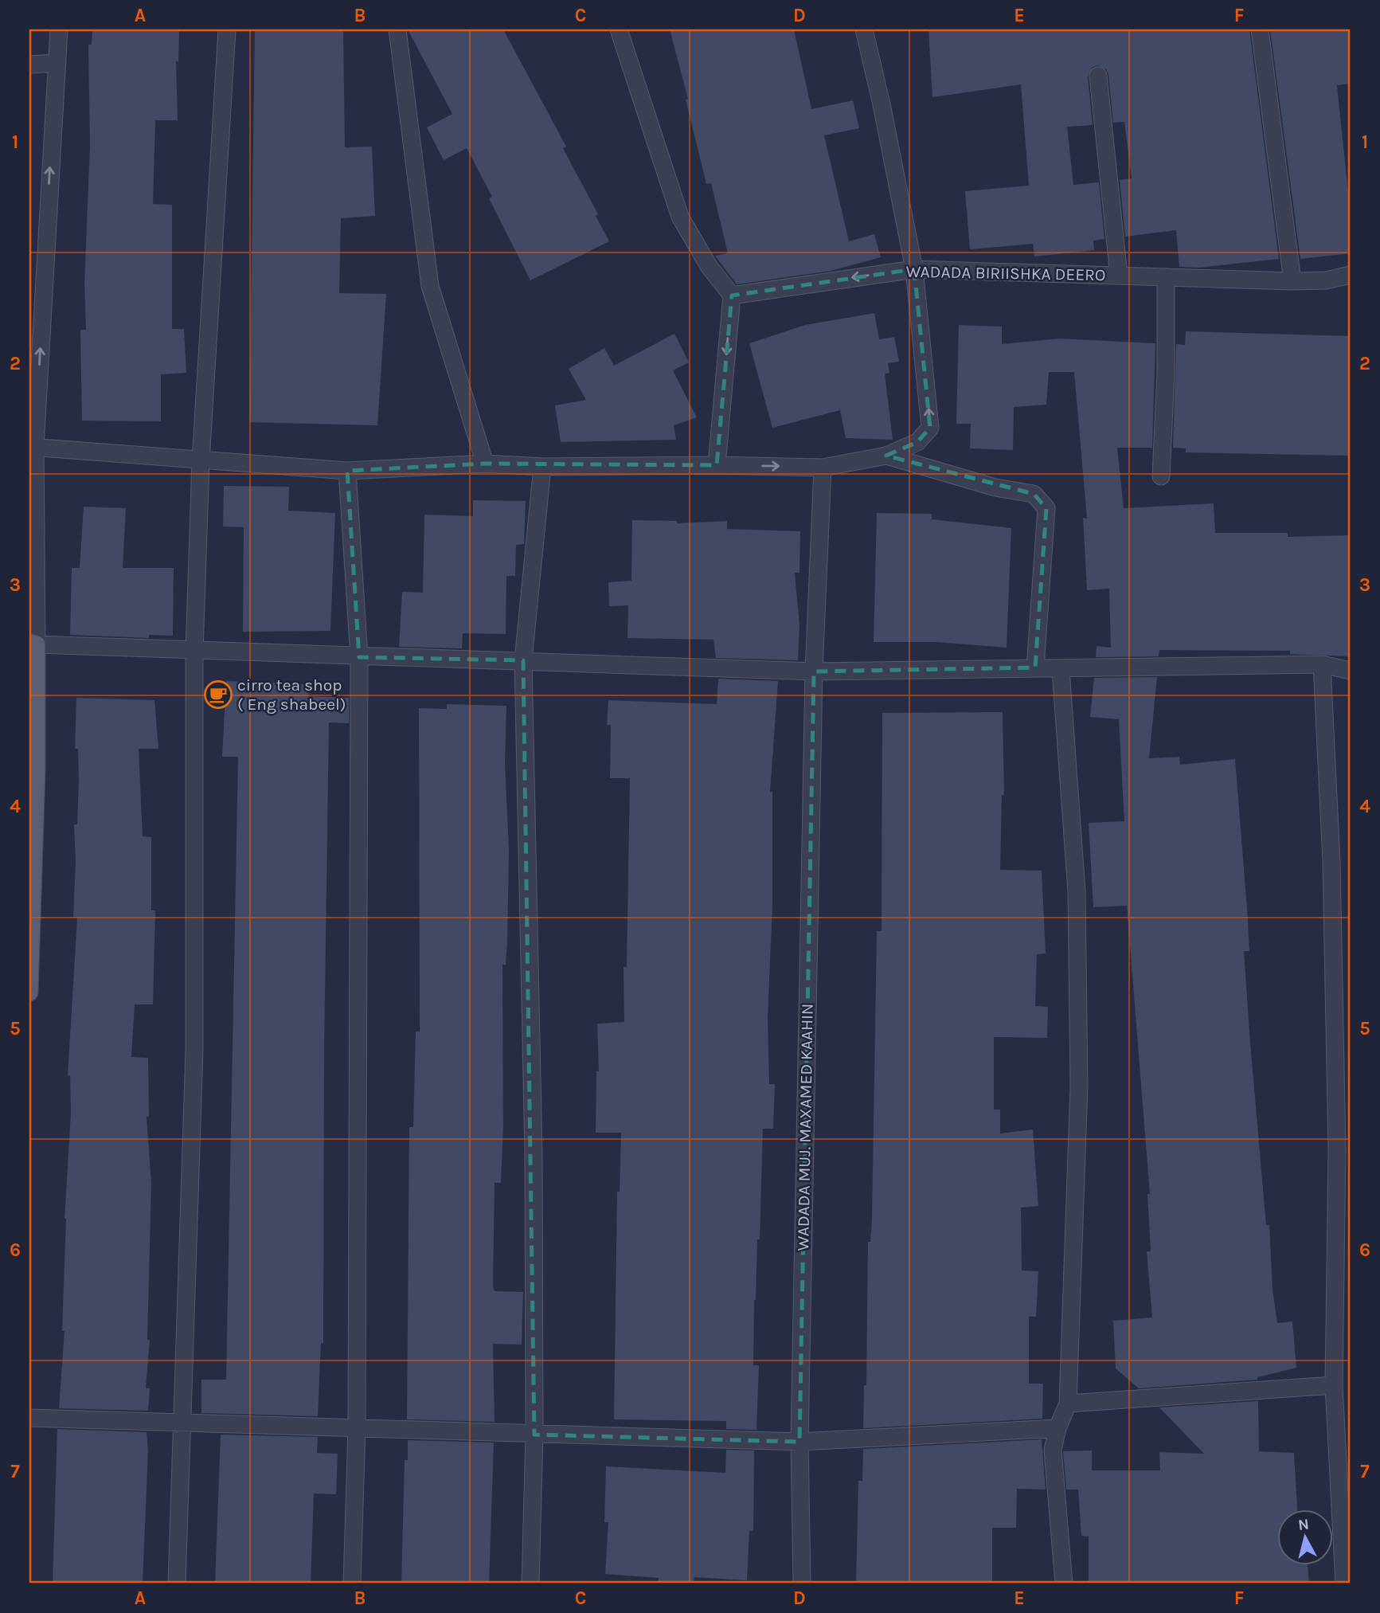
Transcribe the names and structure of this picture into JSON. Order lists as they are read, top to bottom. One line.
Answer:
{"streets":{"street":["WADADA BIRIISHKA DEERO","WADADA MUJ. MAXAMED KAAHIN"]},"places":{"cafe":["cirro tea shop ( Eng shabeel)"]},"north":"top","grid":{"columns":["A","B","C","D","E","F"],"rows":["1","2","3","4","5","6","7"]}}
